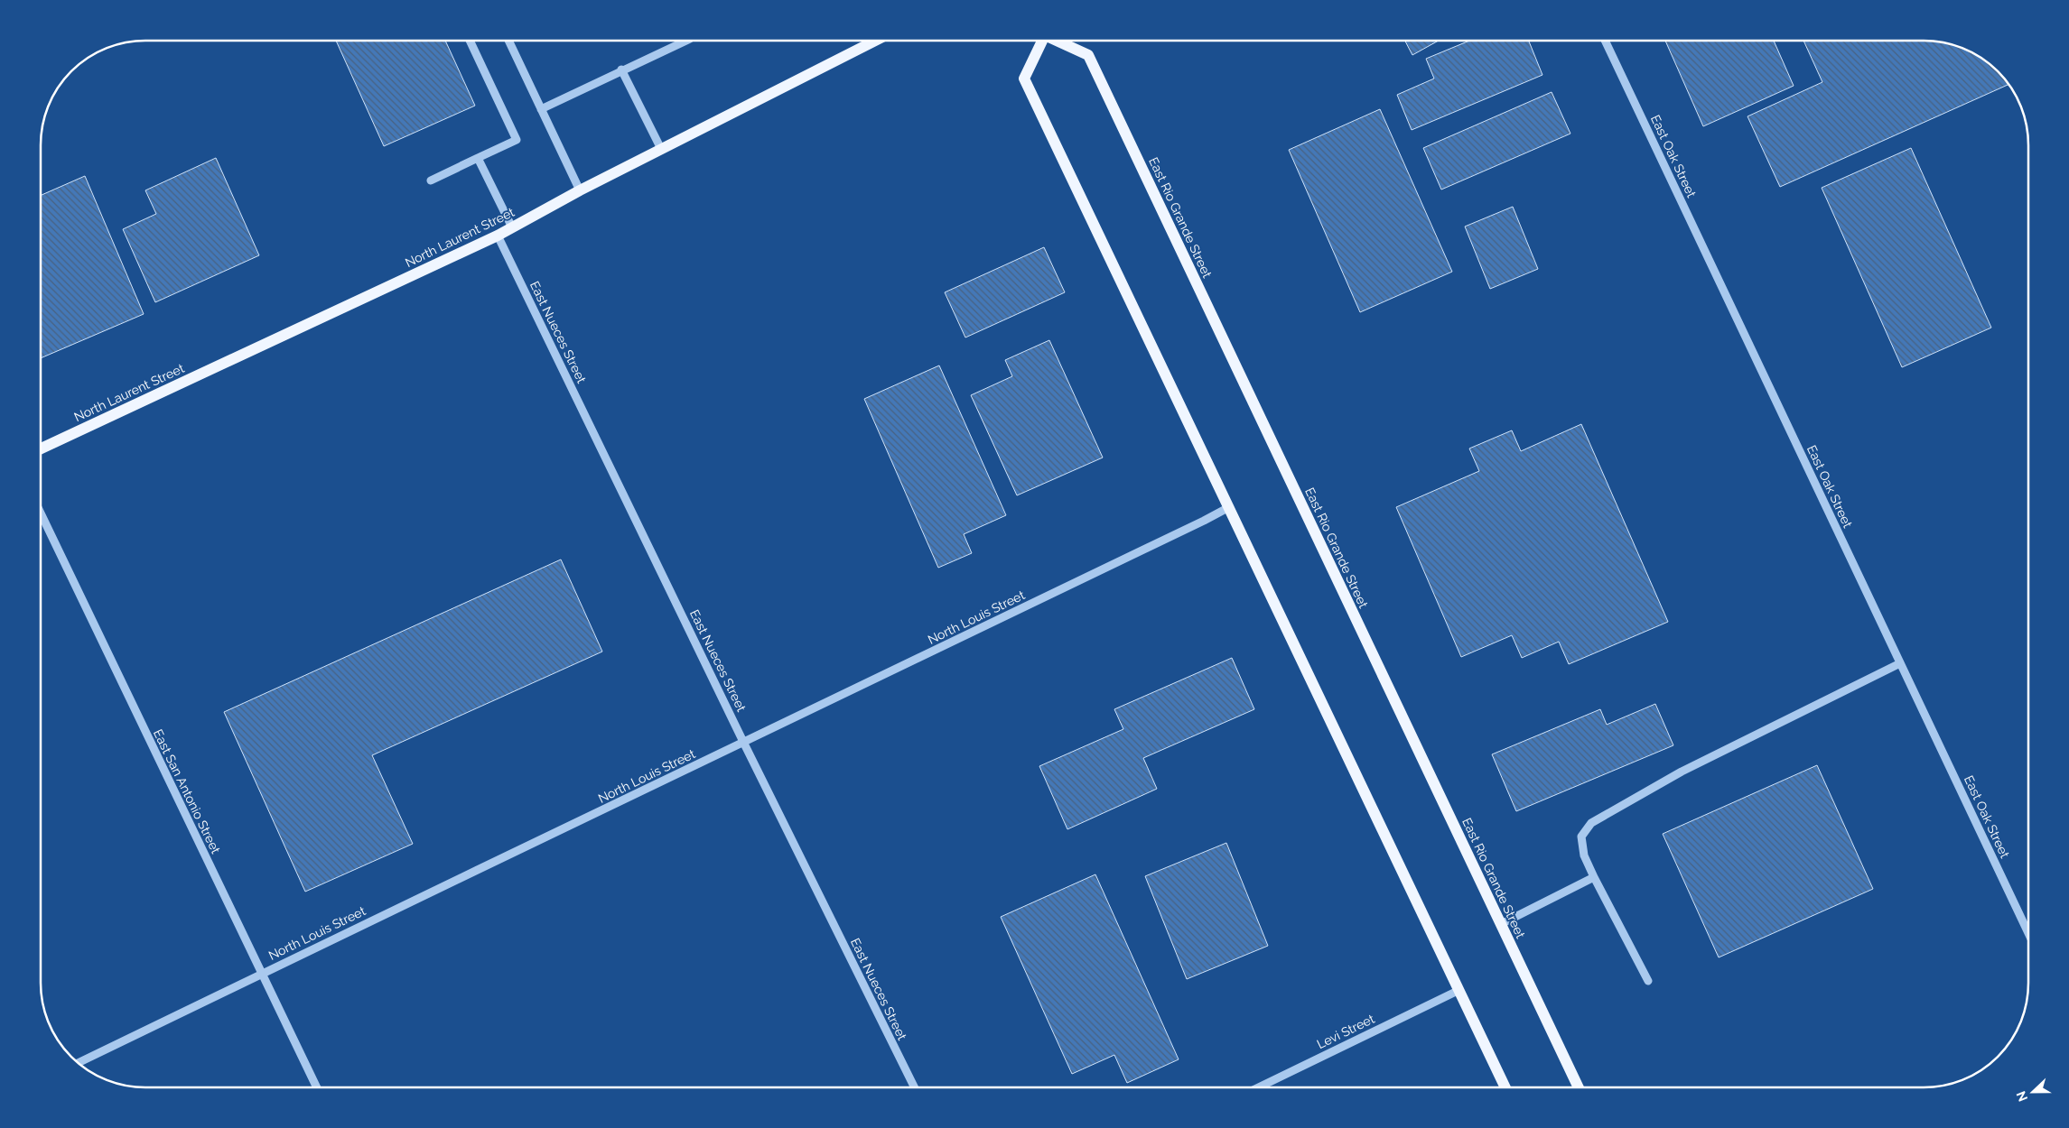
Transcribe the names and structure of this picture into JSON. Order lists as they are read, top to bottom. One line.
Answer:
{"streets":{"main road":["East Rio Grande Street","North Laurent Street"],"street":["East Oak Street","East Nueces Street","North Louis Street","East San Antonio Street","Levi Street"]},"crossings":[["East Rio Grande Street","North Louis Street"],["East Rio Grande Street","Levi Street"],["North Laurent Street","East Nueces Street"],["East Nueces Street","North Louis Street"],["North Louis Street","East San Antonio Street"]],"north":"left"}
